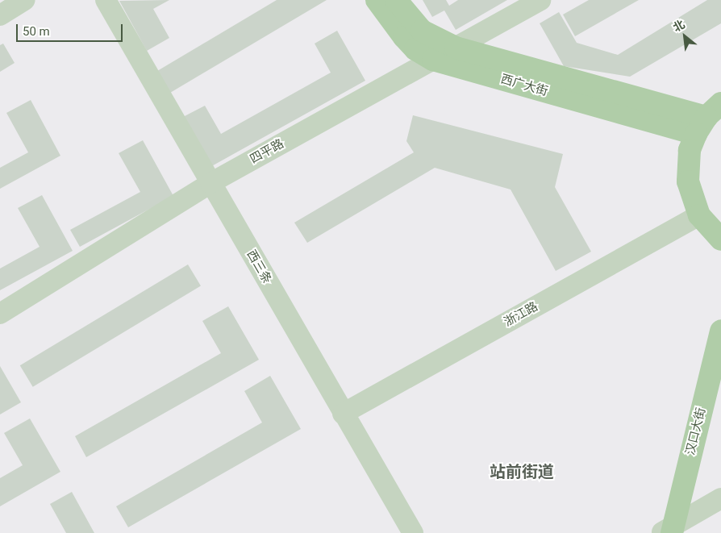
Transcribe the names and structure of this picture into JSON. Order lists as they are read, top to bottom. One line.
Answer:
{"streets":{"main road":["西广大街","汉口大街"],"street":["四平路","西三条","浙江路"]},"crossings":[["西广大街","四平路"],["四平路","西三条"],["西三条","浙江路"]],"districts":["站前街道"],"scale_bar":"50 m","north":"top left"}
